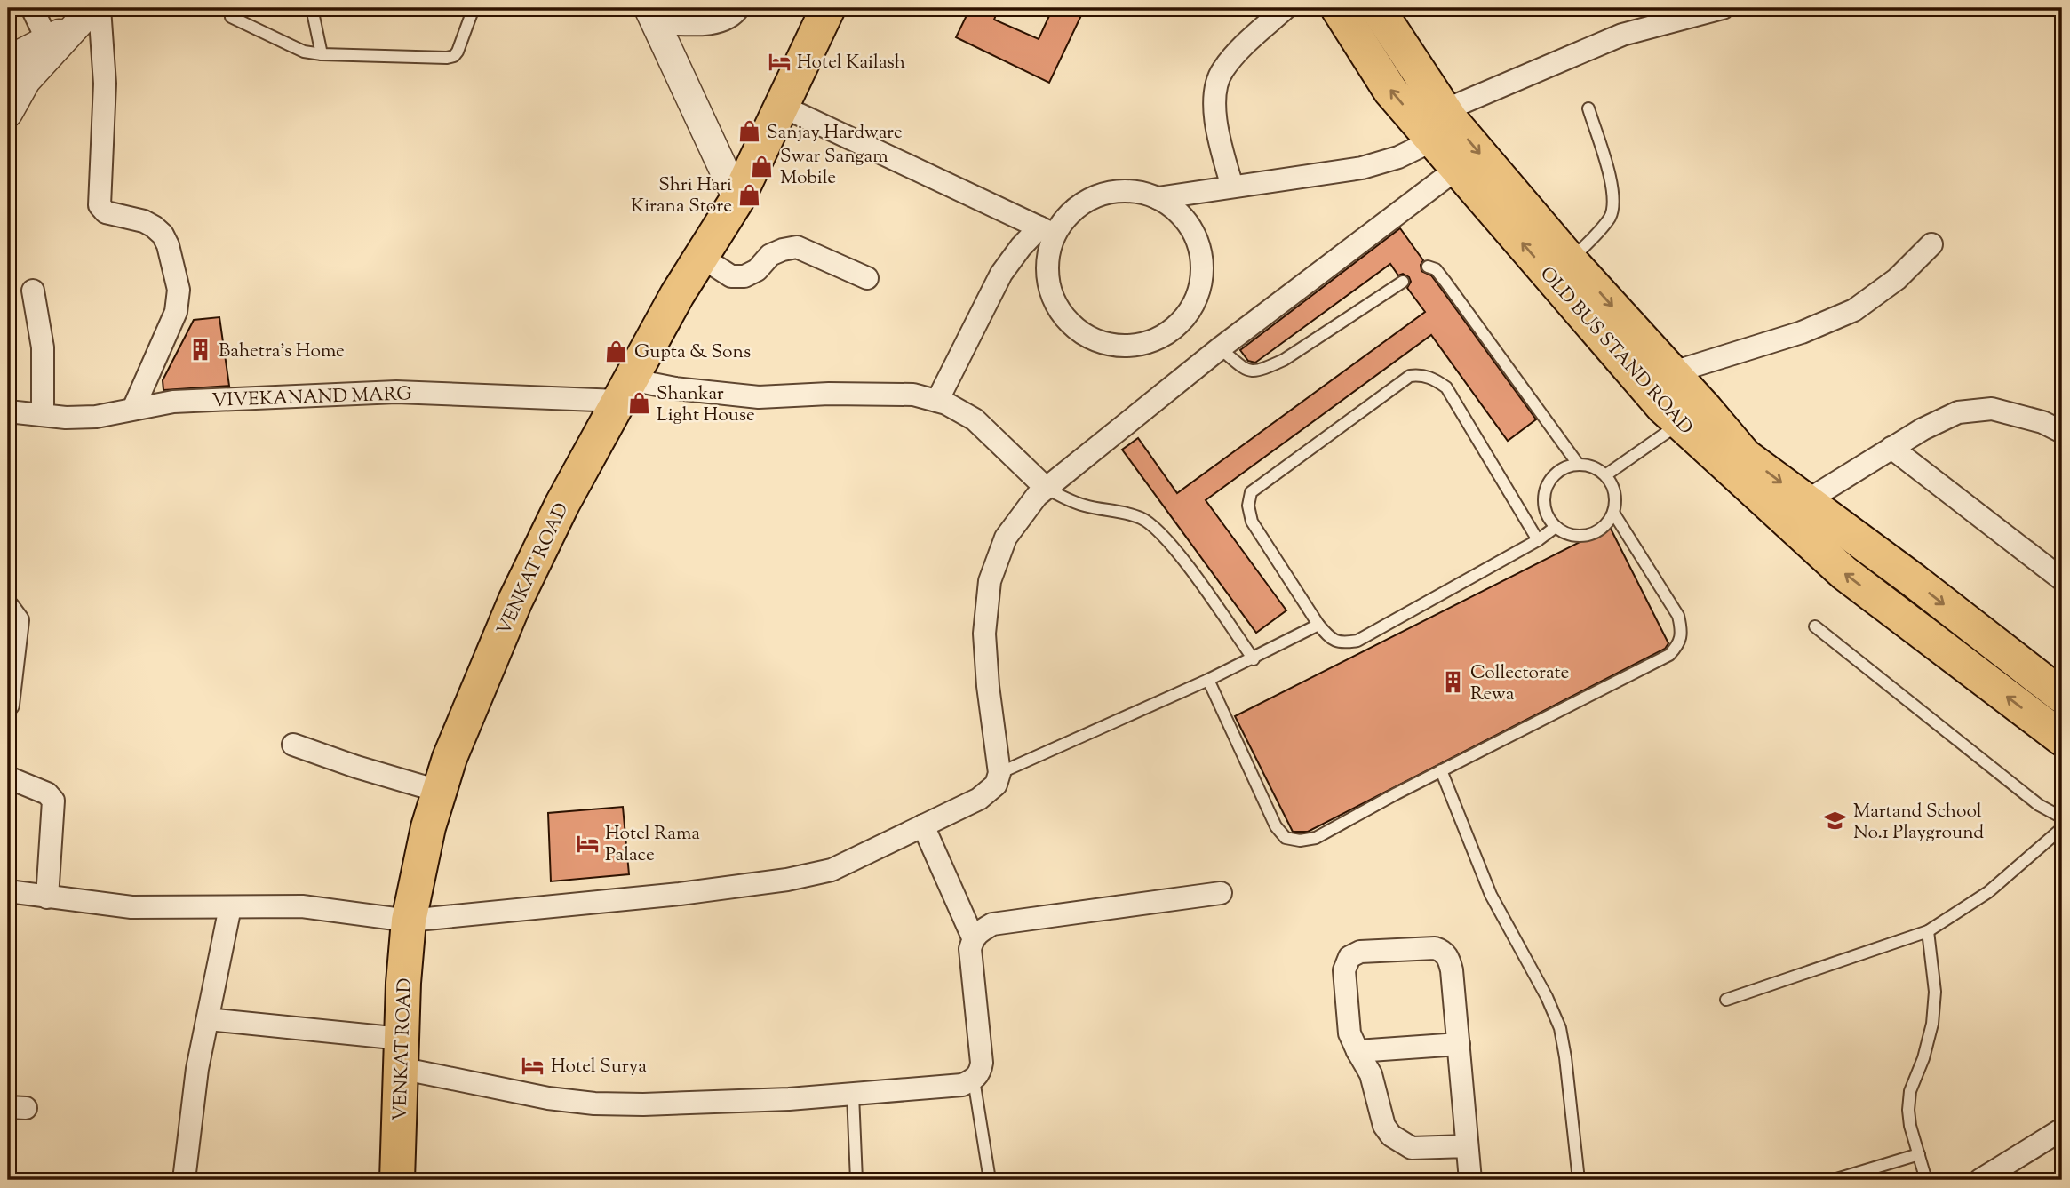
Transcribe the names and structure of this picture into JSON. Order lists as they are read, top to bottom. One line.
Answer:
{"streets":{"main road":["OLD BUS STAND ROAD","VENKAT ROAD"],"street":["VIVEKANAND MARG"]},"crossings":[["VIVEKANAND MARG","VENKAT ROAD"]],"places":{"hotel":["Hotel Kailash","Hotel Rama Palace","Hotel Surya"],"shop":["Sanjay Hardware","Swar Sangam Mobile","Shri Hari Kirana Store","Gupta & Sons","Shankar Light House"],"building":["Bahetra's Home","Collectorate Rewa"],"school or university":["Martand School No.1 Playground"]}}
